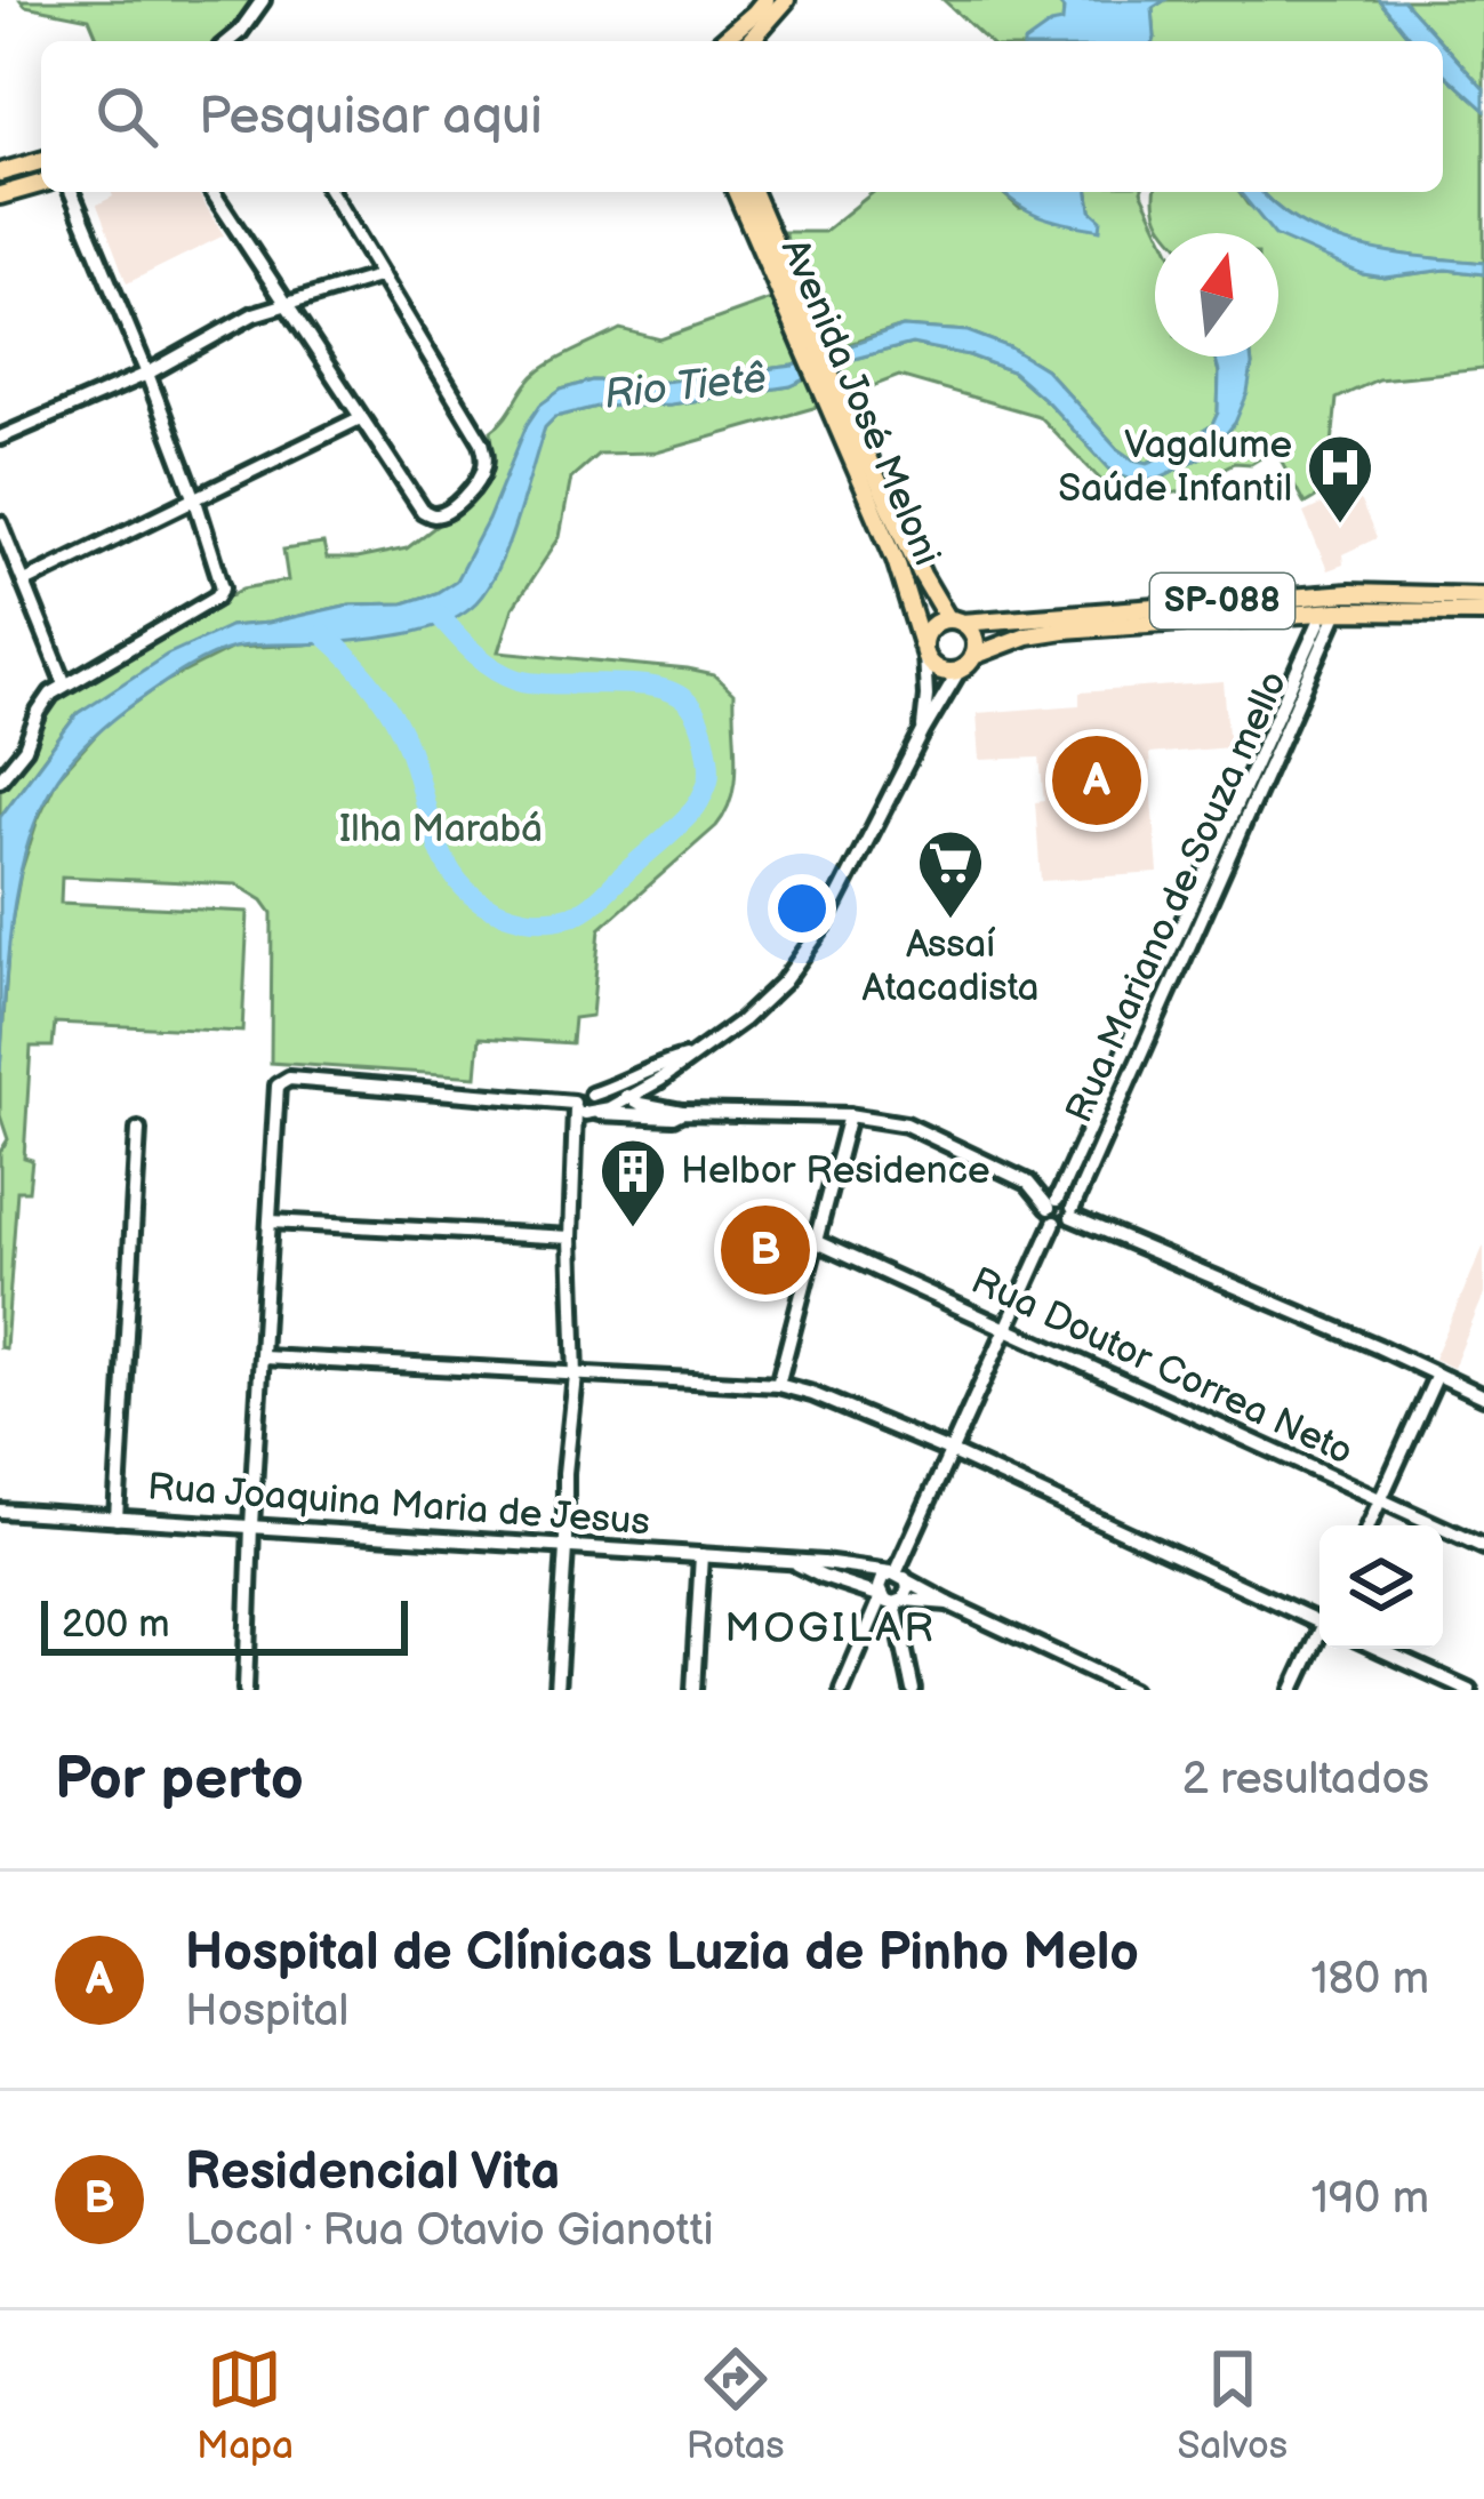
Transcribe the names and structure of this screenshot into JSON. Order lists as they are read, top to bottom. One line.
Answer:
{"streets":{"main road":["Avenida José Meloni","SP-088"],"street":["Rua Mariano de Souza mello","Rua Doutor Correa Neto","Rua Joaquina Maria de Jesus"]},"crossings":[["Avenida José Meloni","SP-088"],["SP-088","Rua Mariano de Souza mello"]],"districts":["MOGILAR"],"water":["Rio Tietê"],"parks":["Ilha Marabá"],"places":{"hospital":["Vagalume Saúde Infantil"],"supermarket":["Assaí Atacadista"],"building":["Helbor Residence"]},"scale_bar":"200 m","north":"top","page":{"search":"Pesquisar aqui","pins":["A","B"],"scale":"200 m","heading":["Por perto","2 resultados"],"list":[{"mark":"A","name":"Hospital de Clínicas Luzia de Pinho Melo","note":"Hospital","value":"180 m"},{"mark":"B","name":"Residencial Vita","note":"Local · Rua Otavio Gianotti","value":"190 m"}],"nav":["Mapa","Rotas","Salvos"]}}
